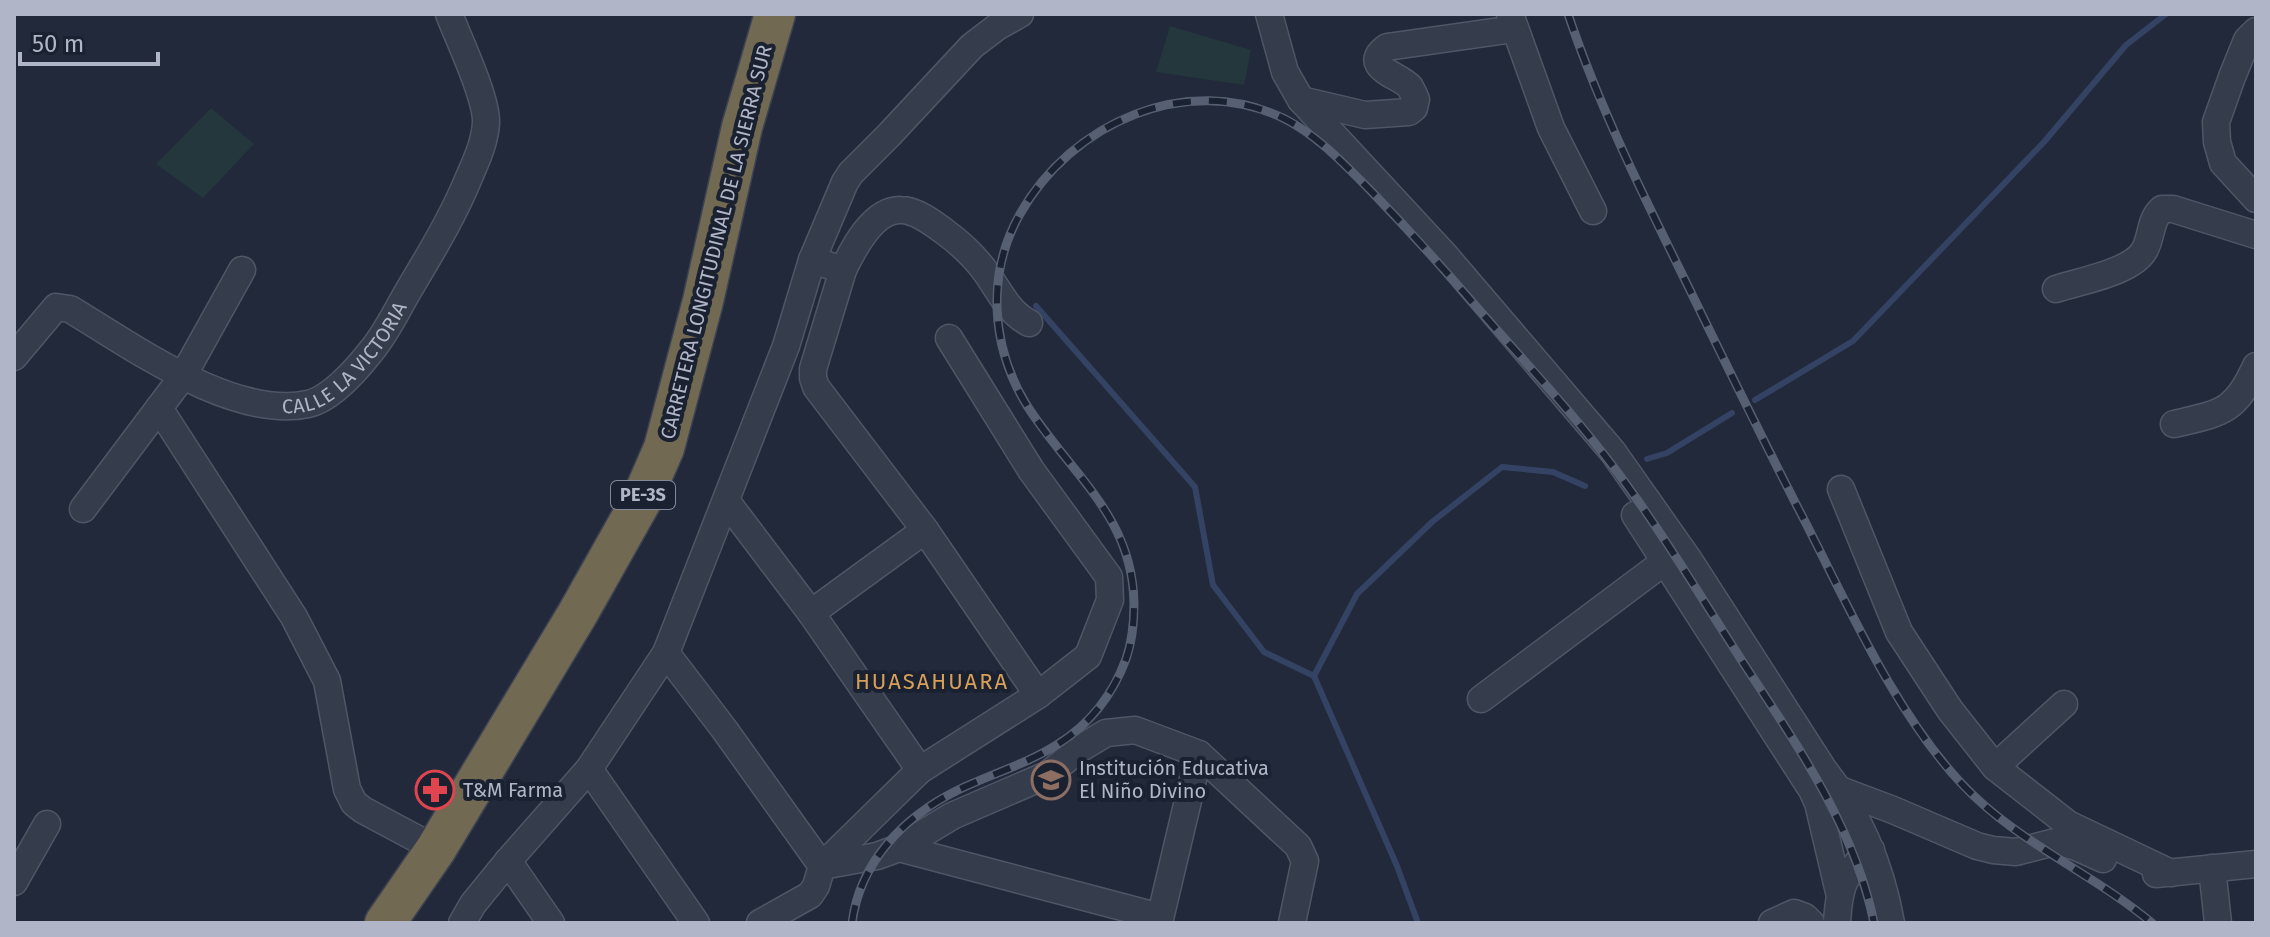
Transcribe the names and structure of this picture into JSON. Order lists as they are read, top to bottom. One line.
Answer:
{"streets":{"highway":["CARRETERA LONGITUDINAL DE LA SIERRA SUR","PE-3S"],"street":["CALLE LA VICTORIA"]},"districts":["HUASAHUARA"],"places":{"school or university":["Institución Educativa El Niño Divino"],"pharmacy":["T&M Farma"]},"scale_bar":"50 m"}
